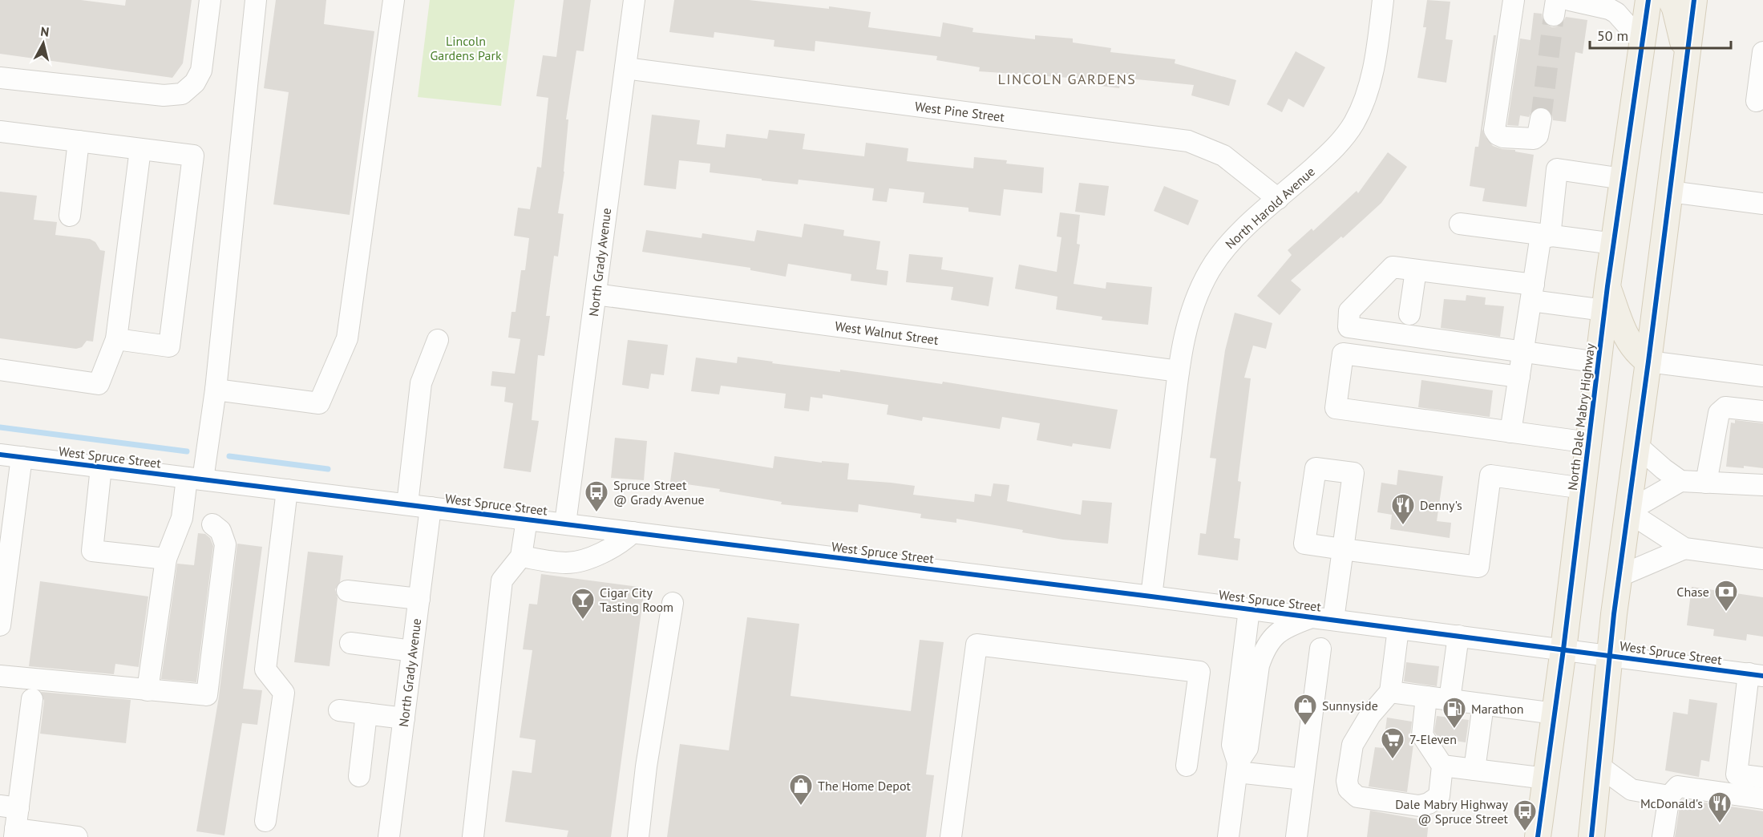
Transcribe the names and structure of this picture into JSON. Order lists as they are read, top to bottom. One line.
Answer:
{"streets":{"main road":["North Dale Mabry Highway"],"street":["West Pine Street","North Harold Avenue","North Grady Avenue","West Walnut Street","West Spruce Street"]},"crossings":[["West Pine Street","North Harold Avenue"],["West Pine Street","North Grady Avenue"],["North Harold Avenue","West Walnut Street"],["North Harold Avenue","West Spruce Street"],["North Grady Avenue","West Walnut Street"],["North Grady Avenue","West Spruce Street"],["North Dale Mabry Highway","West Spruce Street"]],"districts":["LINCOLN GARDENS"],"parks":["Lincoln Gardens Park"],"places":{"bus stop":["Spruce Street @ Grady Avenue","Dale Mabry Highway @ Spruce Street"],"restaurant":["Denny's","McDonald's"],"bank":["Chase"],"bar":["Cigar City Tasting Room"],"shop":["Sunnyside","The Home Depot"],"fuel station":["Marathon"],"supermarket":["7-Eleven"]},"scale_bar":"50 m","north":"top"}
